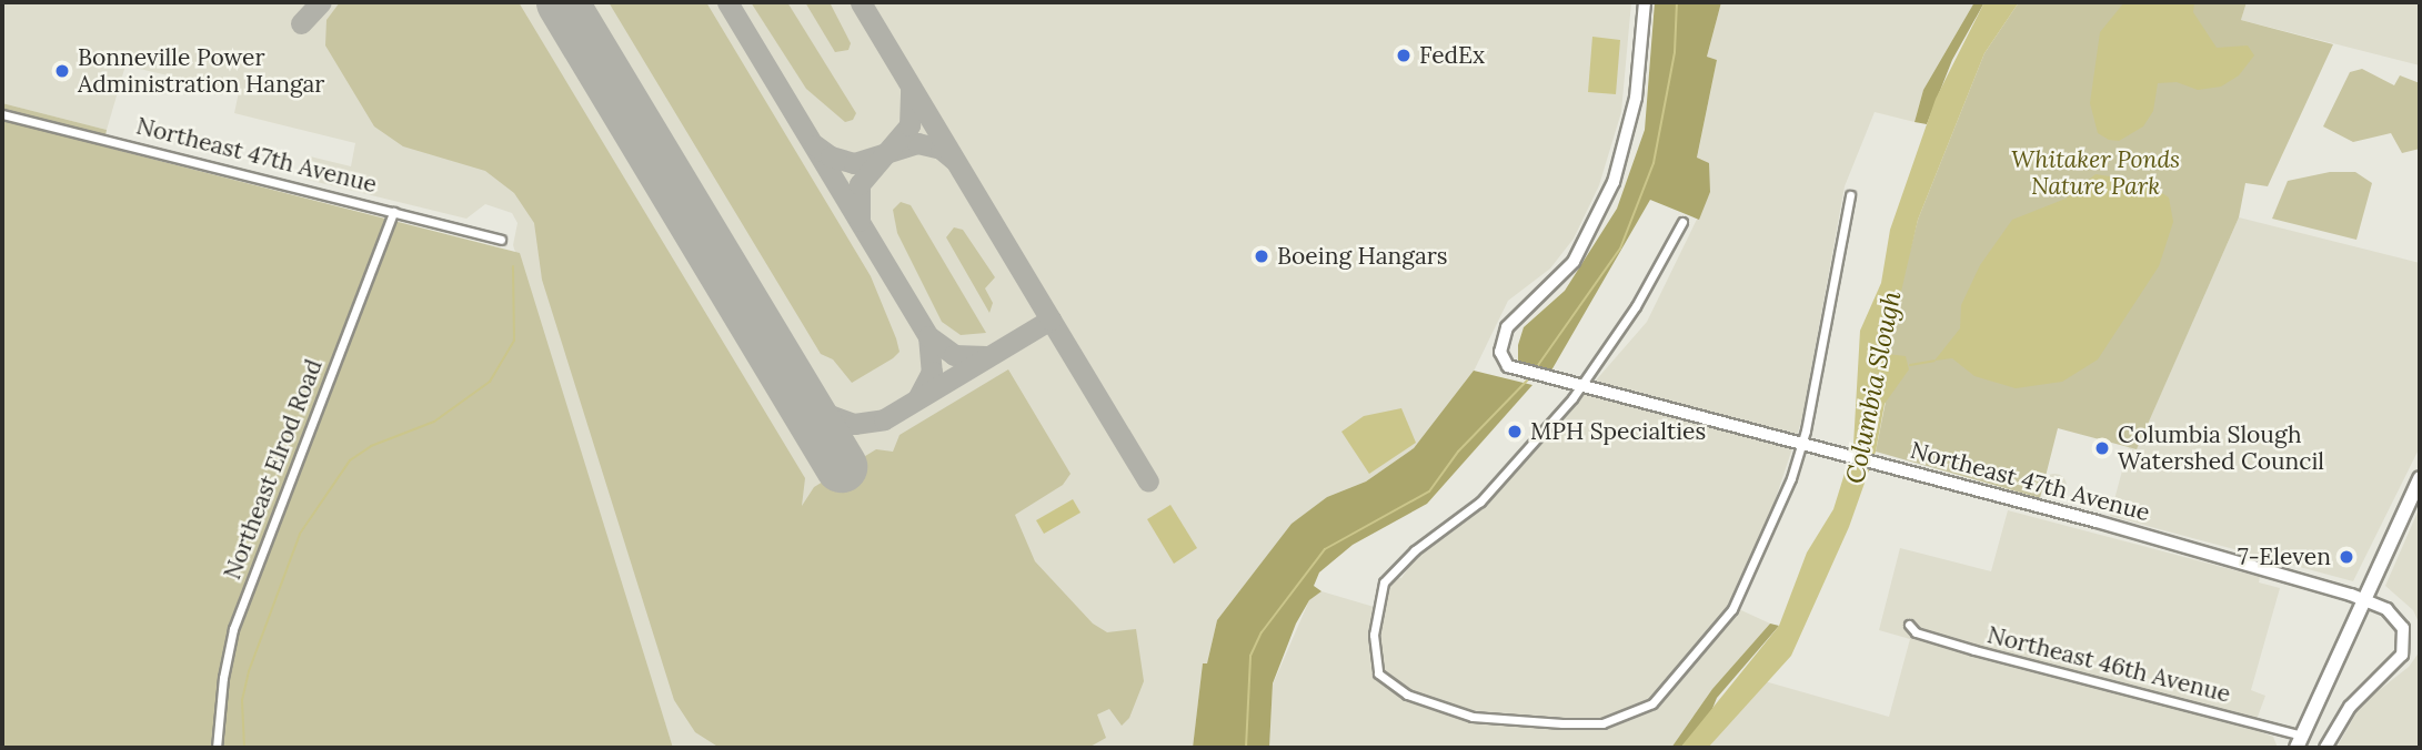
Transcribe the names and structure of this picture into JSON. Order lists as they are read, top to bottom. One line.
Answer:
{"streets":{"street":["Northeast 47th Avenue","Northeast Elrod Road","Northeast 46th Avenue"]},"crossings":[["Northeast 47th Avenue","Northeast Elrod Road"]],"water":["Columbia Slough"],"parks":["Whitaker Ponds Nature Park"],"places":["FedEx","Bonneville Power Administration Hangar","Boeing Hangars","MPH Specialties","Columbia Slough Watershed Council","7-Eleven"]}
